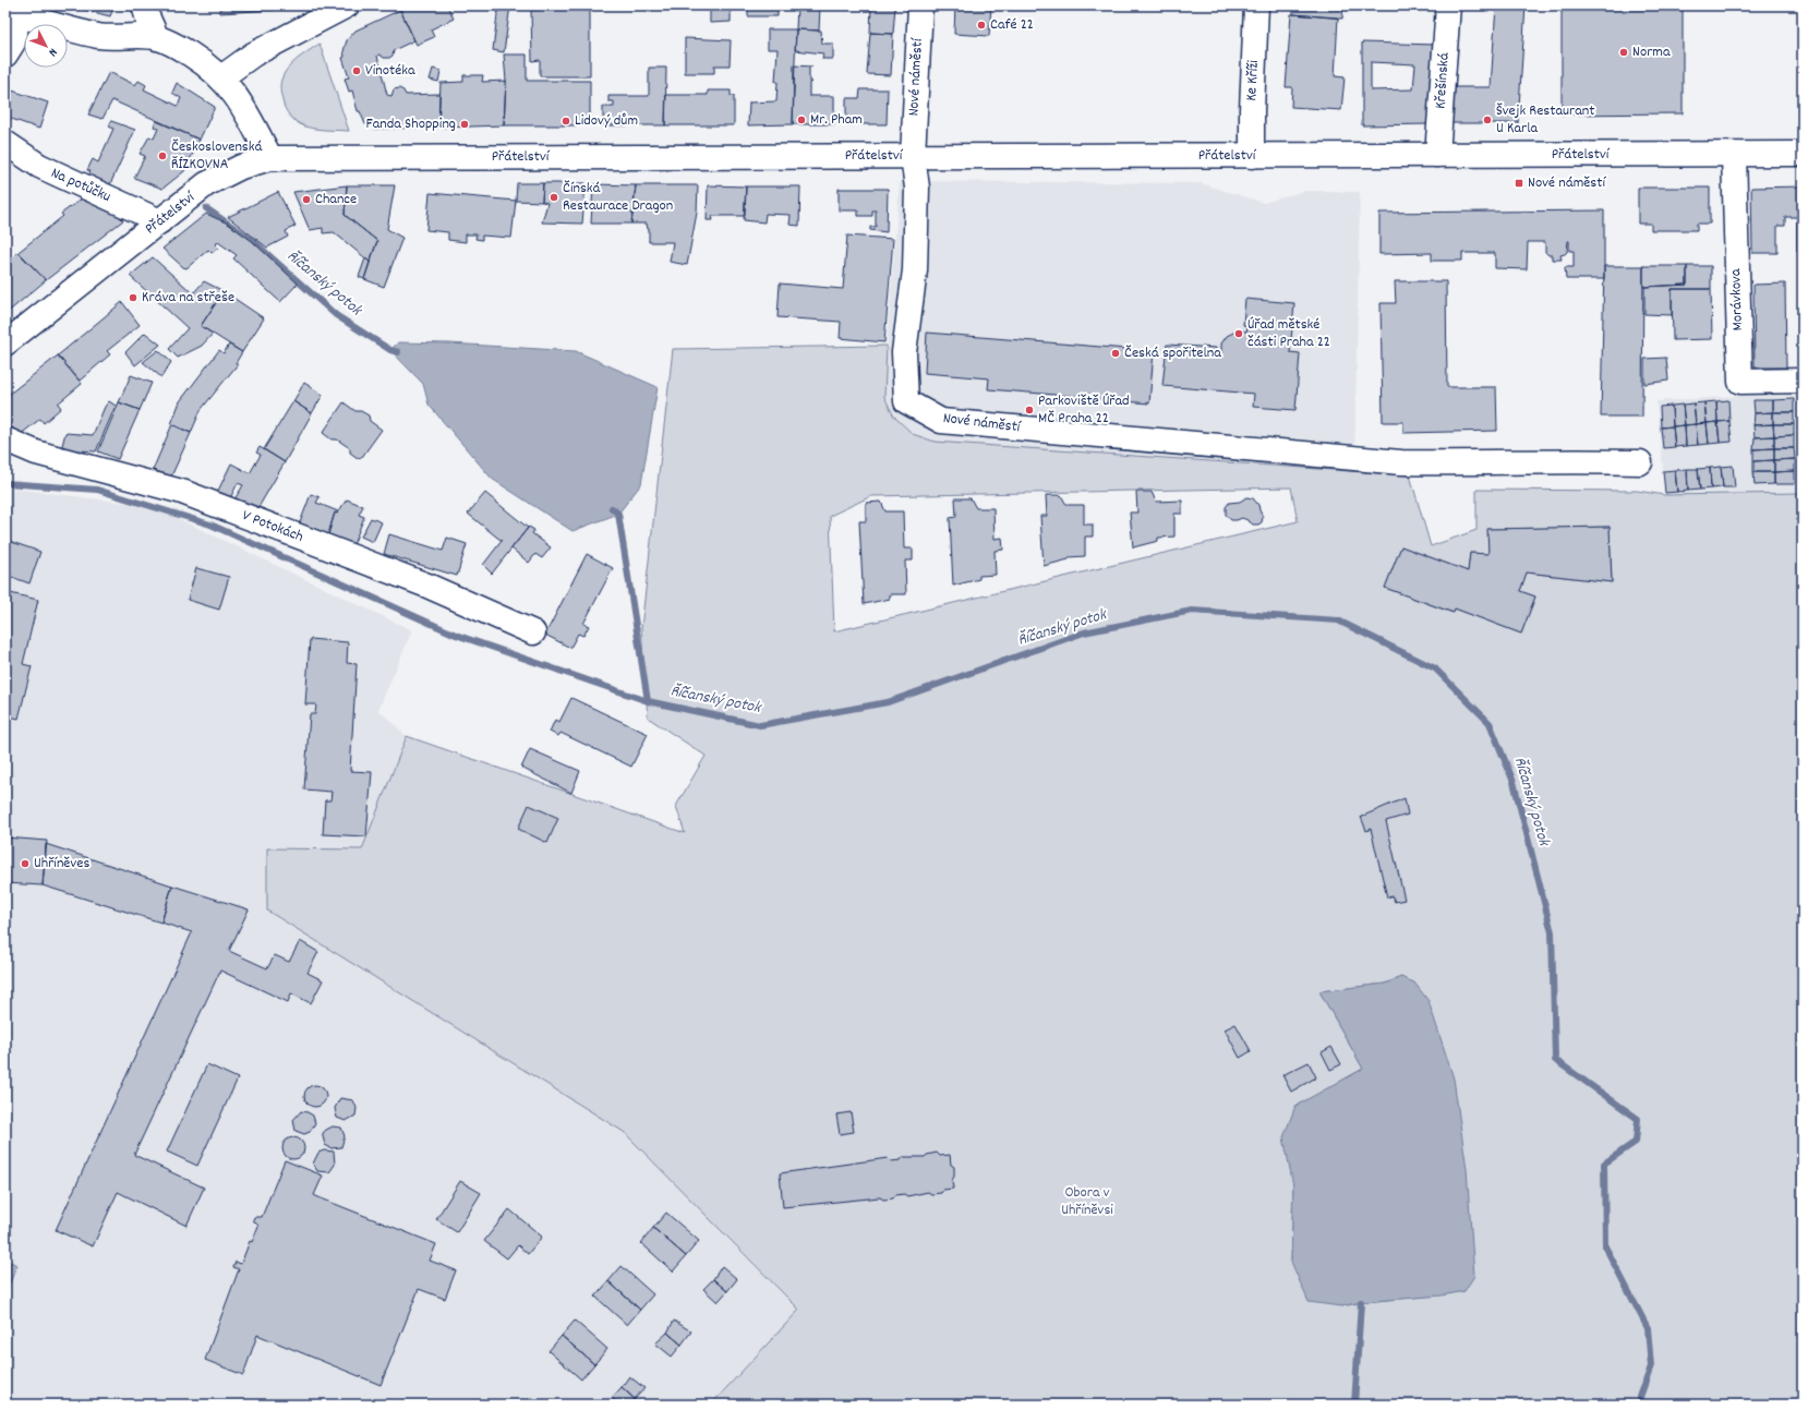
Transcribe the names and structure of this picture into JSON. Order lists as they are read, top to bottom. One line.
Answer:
{"streets":{"street":["Nové náměstí","Ke Kříži","Křešínská","Přátelství","Na potůčku","Morávkova","V Potokách"]},"crossings":[["Nové náměstí","Přátelství"],["Ke Kříži","Přátelství"],["Křešínská","Přátelství"],["Přátelství","Na potůčku"],["Přátelství","Morávkova"]],"water":["Říčanský potok"],"parks":["Obora v Uhříněvsi"],"places":{"other":["Café 22","Norma","Vinotéka","Mr. Pham","Švejk Restaurant U Karla","Lidový dům","Fanda Shopping","Československá ŘÍZKOVNA","Čínská Restaurace Dragon","Chance","Kráva na střeše","Úřad mětské části Praha 22","Česká spořitelna","Parkoviště Úřad MČ Praha 22","Uhříněves"],"transit":["Nové náměstí"]},"north":"bottom right"}
